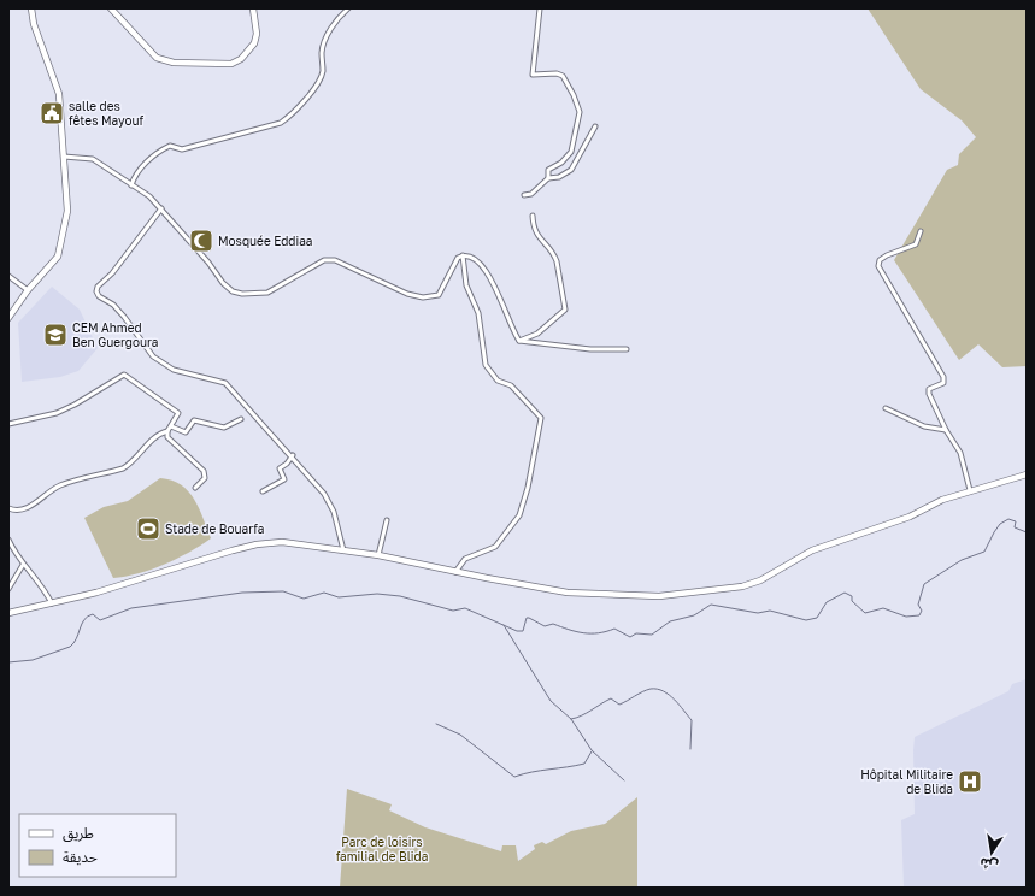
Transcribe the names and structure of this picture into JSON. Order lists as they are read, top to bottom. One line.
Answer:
{"parks":["Parc de loisirs familial de Blida"],"places":{"public building":["salle des fêtes Mayouf"],"mosque":["Mosquée Eddiaa"],"school or university":["CEM Ahmed Ben Guergoura"],"sports":["Stade de Bouarfa"],"hospital":["Hôpital Militaire de Blida"]},"legend":["طريق","حديقة"],"north":"bottom"}
